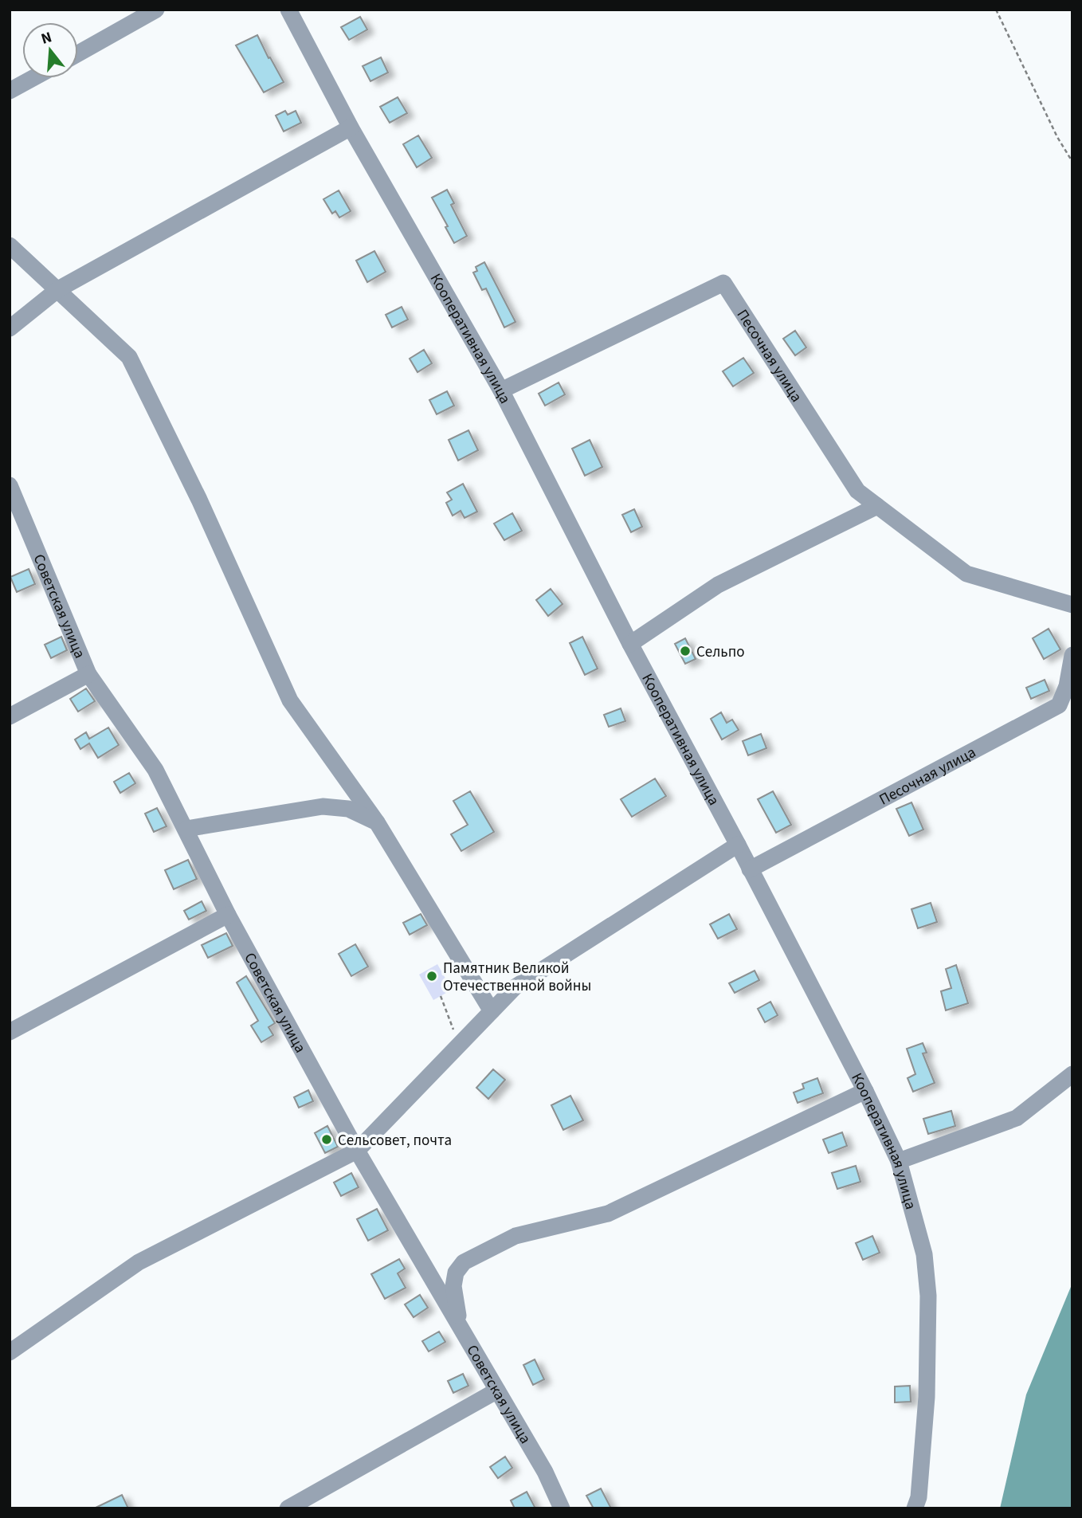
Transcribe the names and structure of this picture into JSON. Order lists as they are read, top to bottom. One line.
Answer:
{"streets":{"street":["Кооперативная улица","Песочная улица","Советская улица"]},"crossings":[["Кооперативная улица","Песочная улица"]],"places":["Сельпо","Памятник Великой Отечественной войны","Сельсовет, почта"],"north":"top"}
